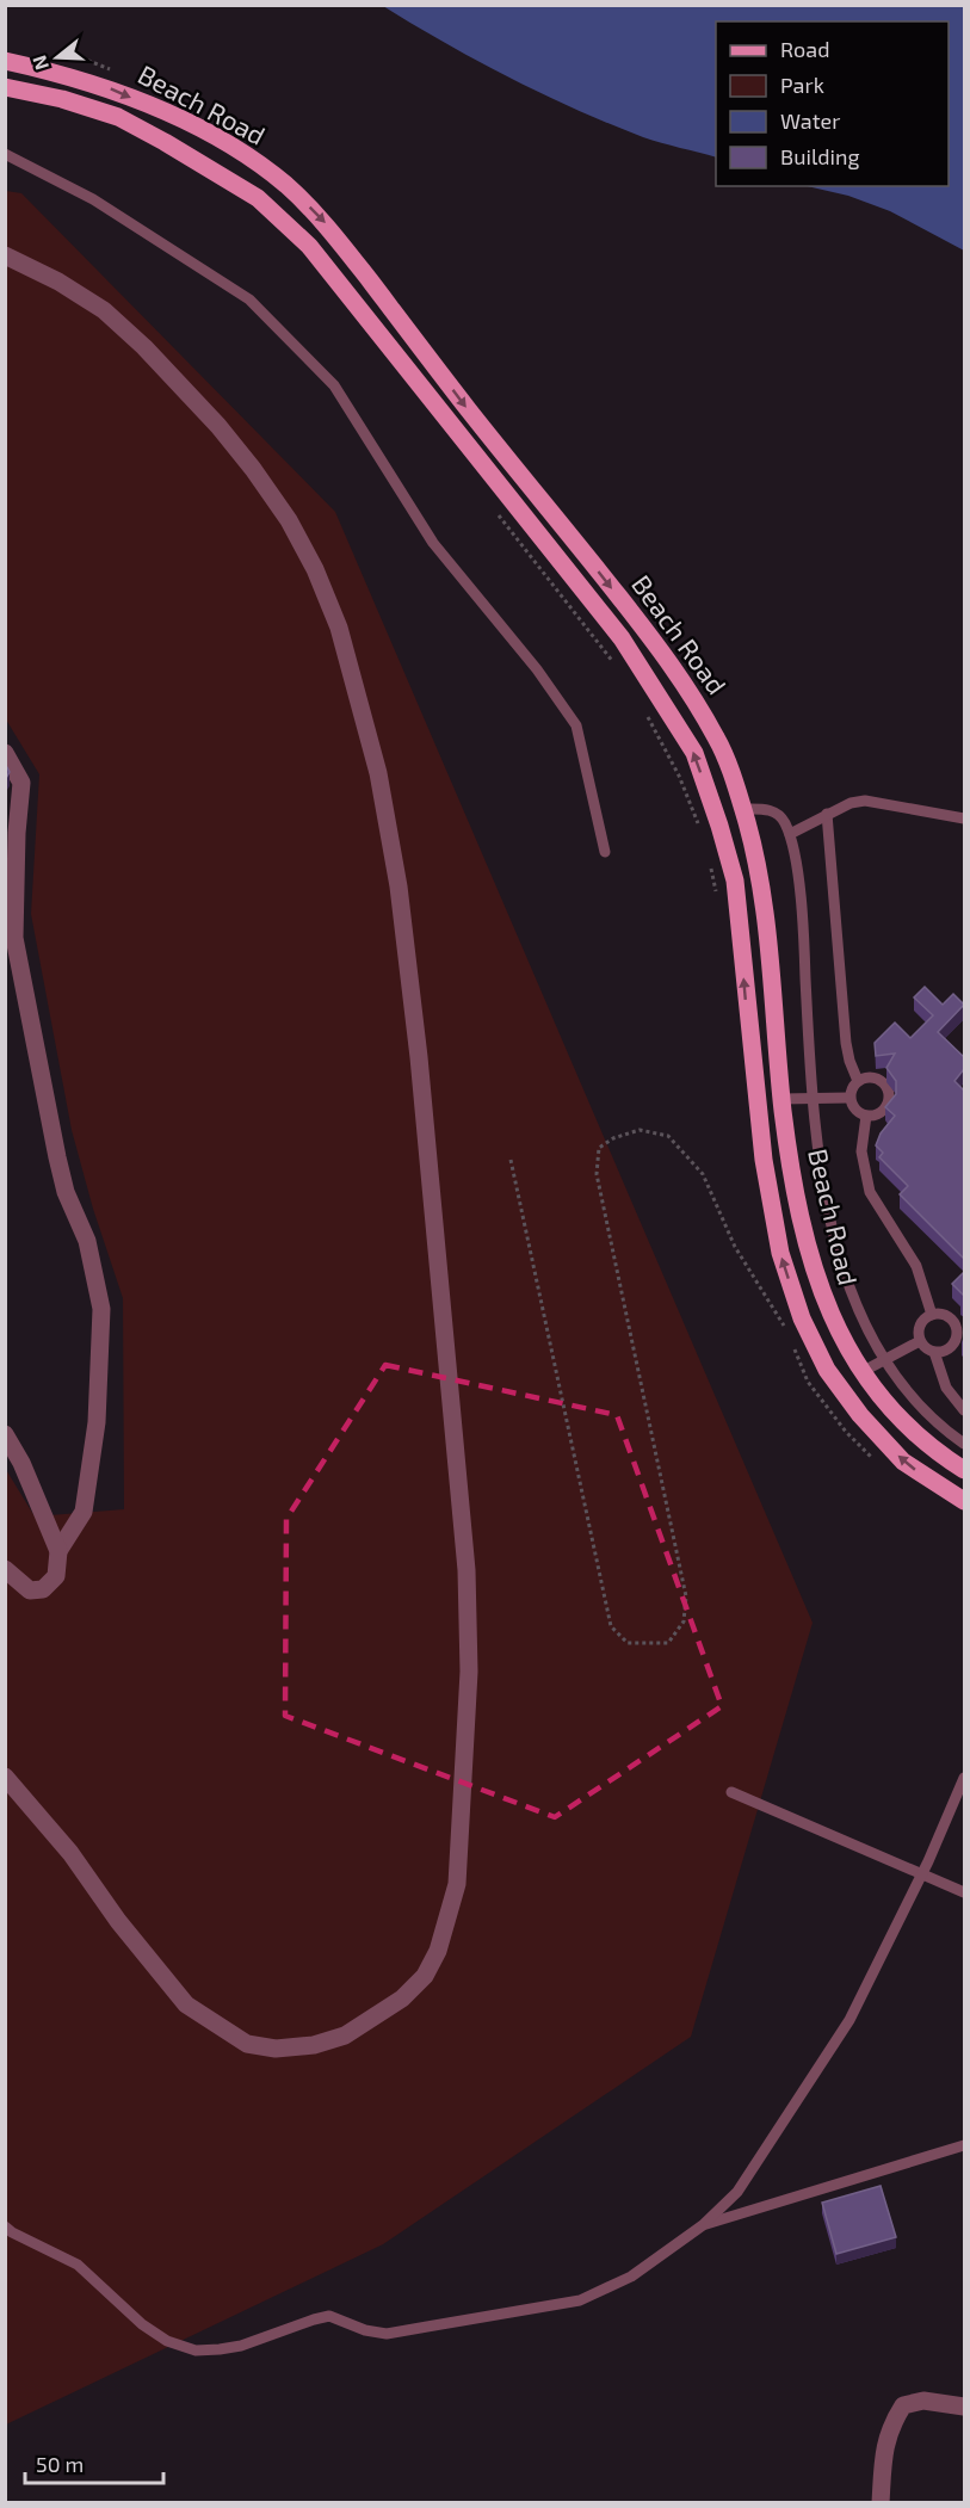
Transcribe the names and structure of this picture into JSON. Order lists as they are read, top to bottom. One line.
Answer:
{"streets":{"main road":["Beach Road"]},"legend":["Road","Park","Water","Building"],"scale_bar":"50 m","north":"left"}
